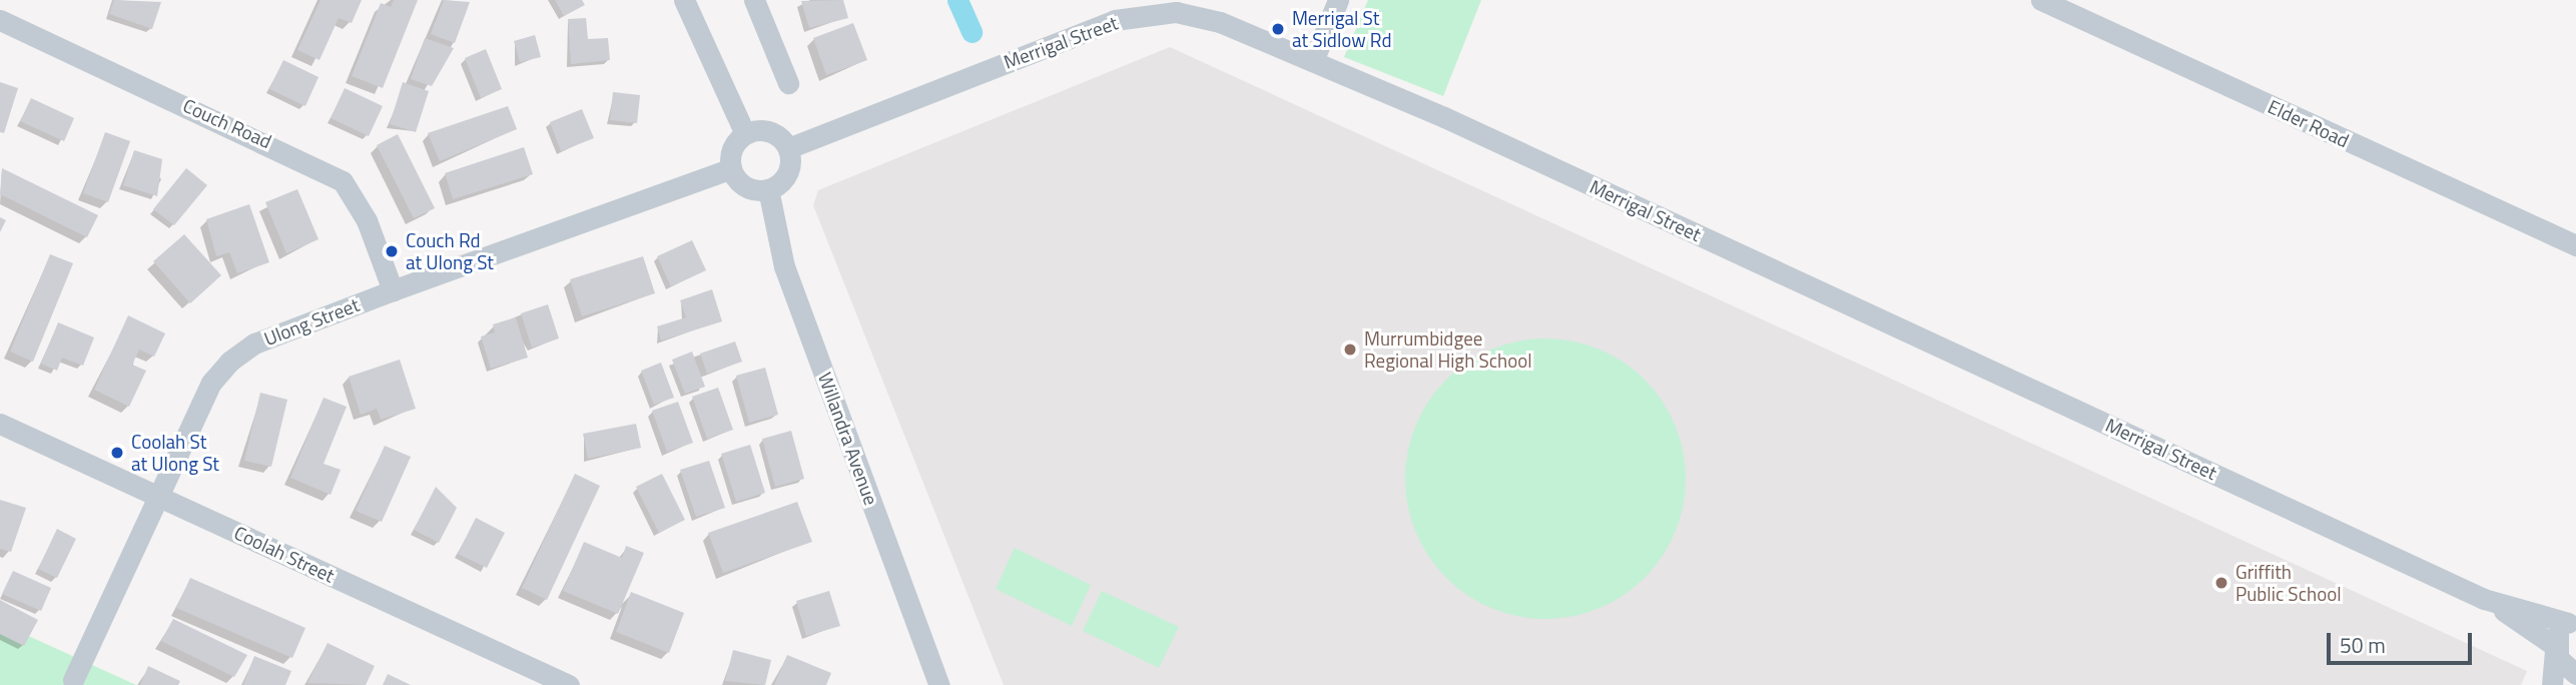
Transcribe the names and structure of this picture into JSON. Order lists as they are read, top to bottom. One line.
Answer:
{"streets":{"street":["Merrigal Street","Couch Road","Elder Road","Ulong Street","Willandra Avenue","Coolah Street"]},"crossings":[["Merrigal Street","Ulong Street"],["Merrigal Street","Willandra Avenue"],["Couch Road","Ulong Street"],["Ulong Street","Willandra Avenue"],["Ulong Street","Coolah Street"]],"places":["Merrigal St at Sidlow Rd","Couch Rd at Ulong St","Murrumbidgee Regional High School","Coolah St at Ulong St","Griffith Public School"],"scale_bar":"50 m"}
